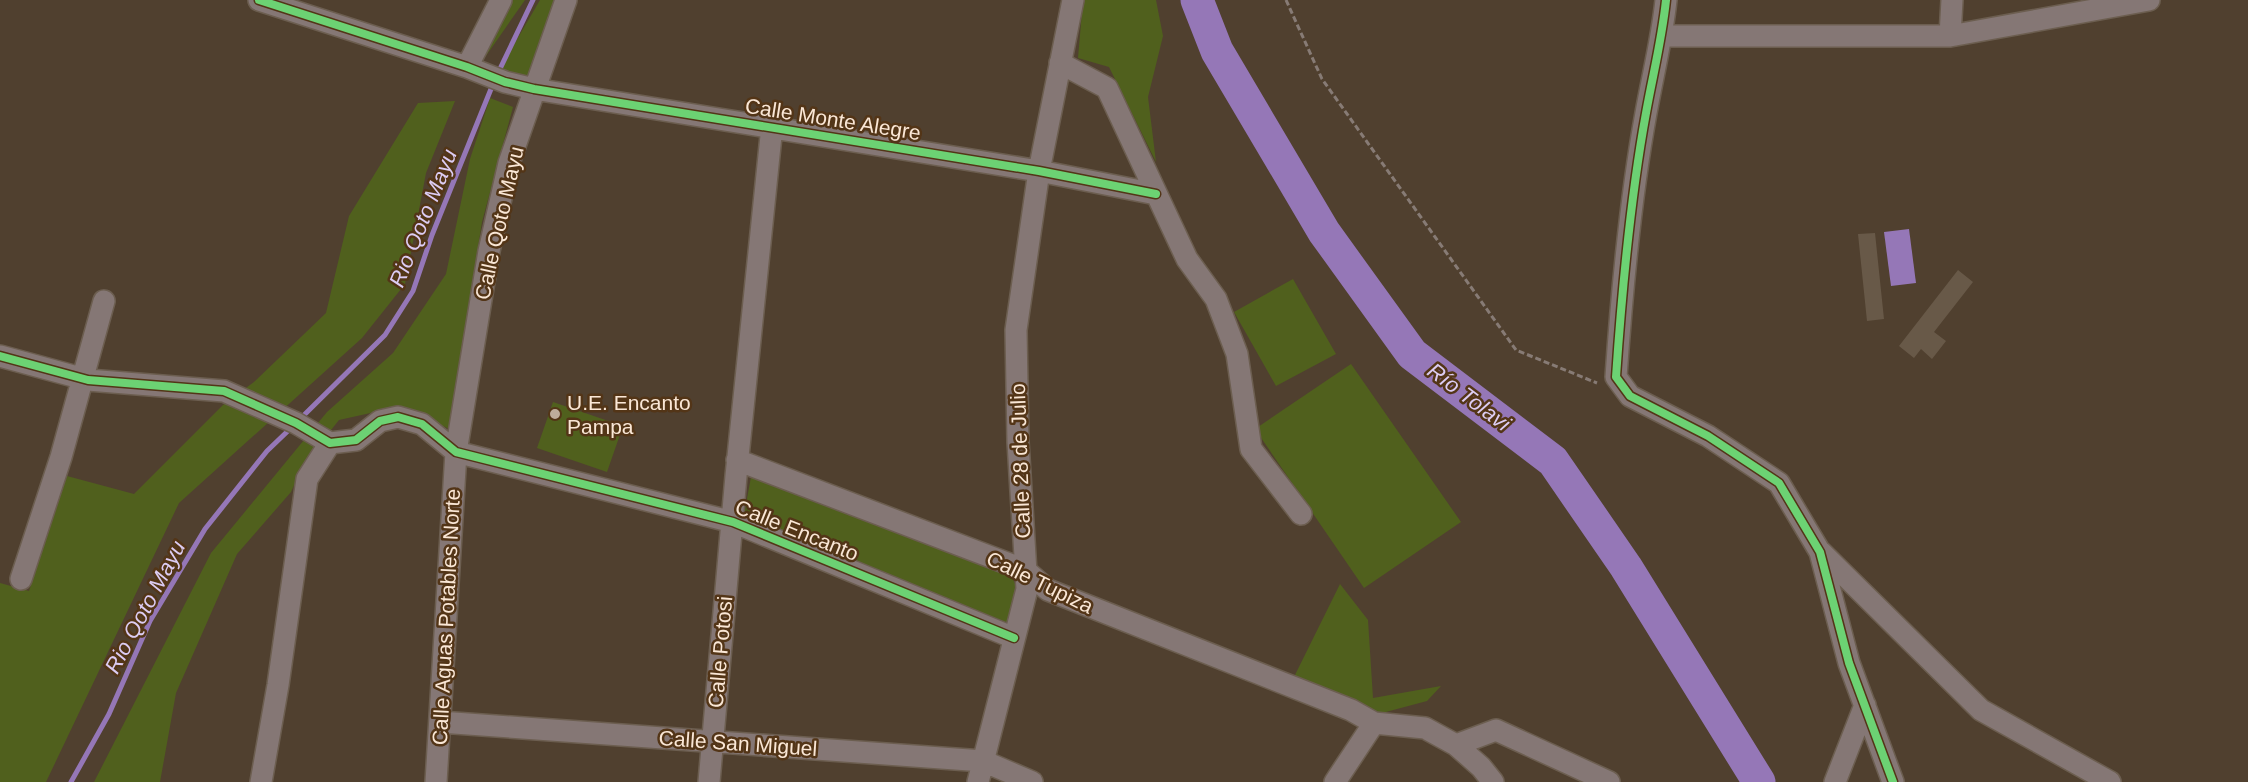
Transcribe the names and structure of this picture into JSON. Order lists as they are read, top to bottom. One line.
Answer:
{"streets":{"street":["Calle Monte Alegre","Calle Qoto Mayu","Calle 28 de Julio","Calle Encanto","Calle Tupiza","Calle Aguas Potables Norte","Calle Potosi","Calle San Miguel"]},"crossings":[["Calle Monte Alegre","Calle Qoto Mayu"],["Calle Monte Alegre","Calle 28 de Julio"],["Calle Monte Alegre","Calle Potosi"],["Calle Qoto Mayu","Calle Encanto"],["Calle Qoto Mayu","Calle Aguas Potables Norte"],["Calle 28 de Julio","Calle Encanto"],["Calle 28 de Julio","Calle Tupiza"],["Calle 28 de Julio","Calle San Miguel"],["Calle Encanto","Calle Aguas Potables Norte"],["Calle Encanto","Calle Potosi"],["Calle Tupiza","Calle Potosi"],["Calle Aguas Potables Norte","Calle San Miguel"],["Calle Potosi","Calle San Miguel"]],"water":["Rio Qoto Mayu","Río Tolavi"],"places":["U.E. Encanto Pampa"]}
